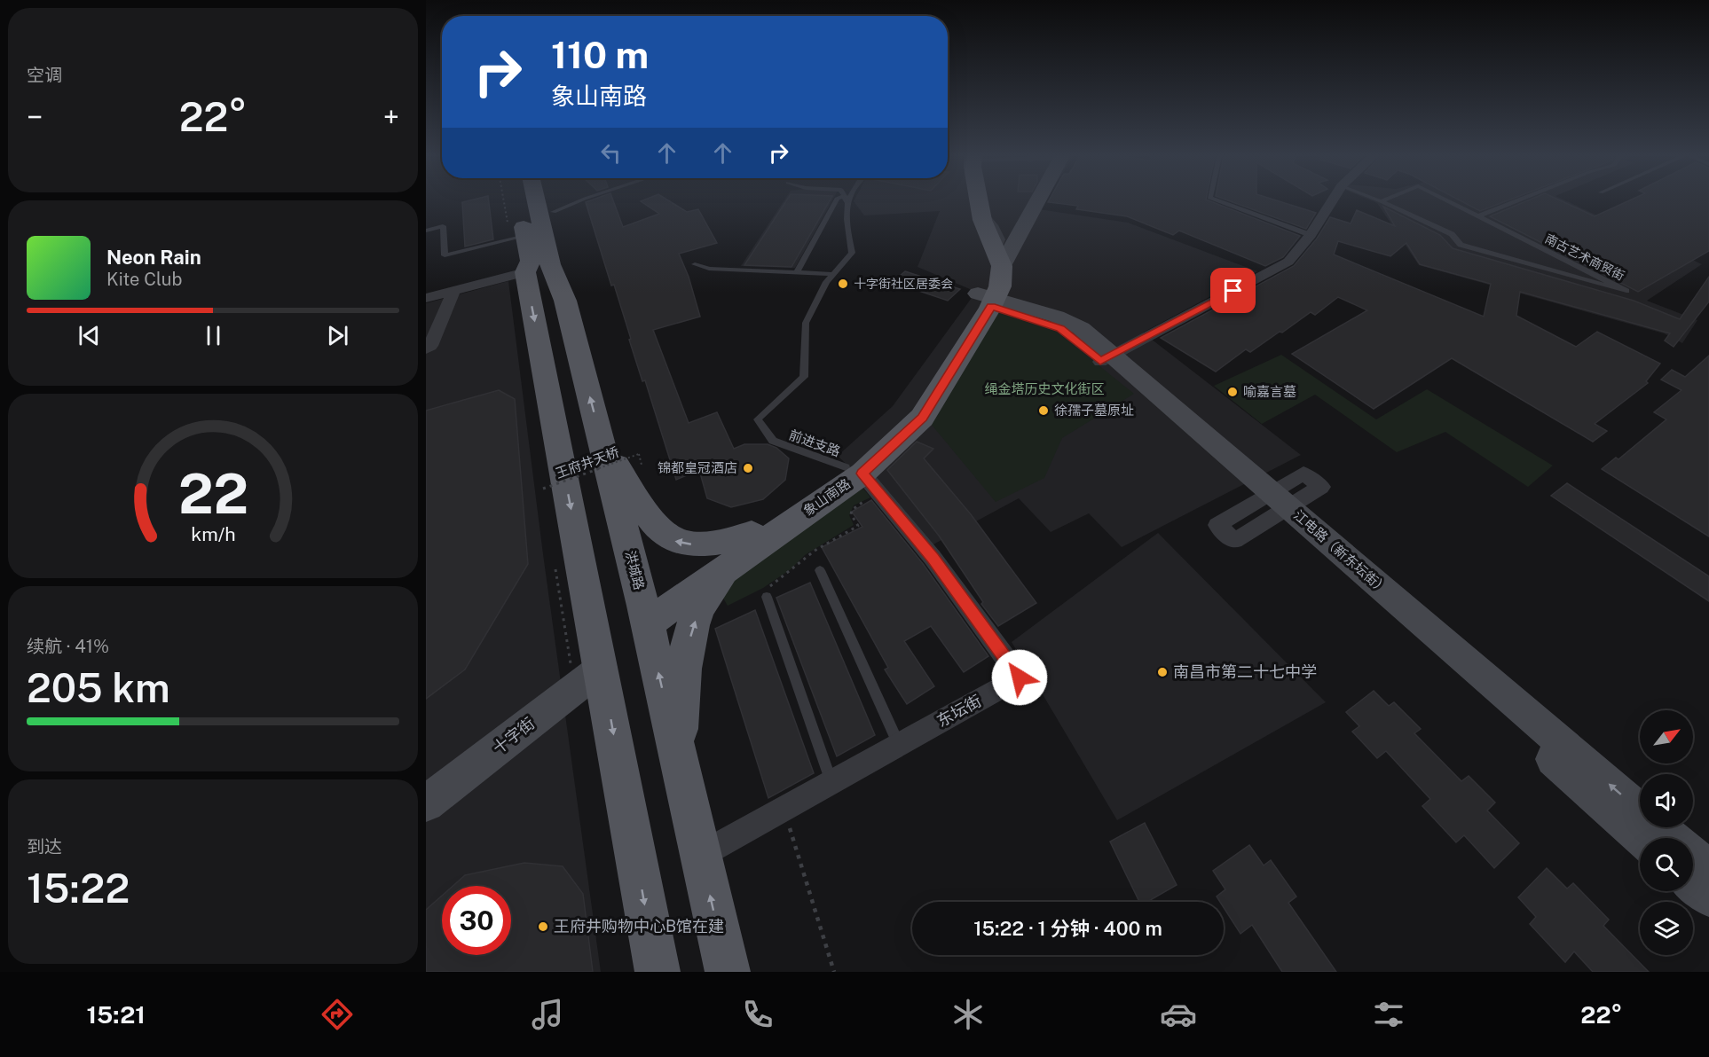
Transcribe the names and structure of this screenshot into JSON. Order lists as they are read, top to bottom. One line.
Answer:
{"streets":{"main road":["象山南路","洪城路"],"street":["江电路（新东坛街）","东坛街","十字街"],"lane":["南古艺术商贸街","前进支路"],"path":["王府井天桥"]},"crossings":[["前进支路","象山南路"],["前进支路","东坛街"],["象山南路","江电路（新东坛街）"],["象山南路","洪城路"],["象山南路","东坛街"],["洪城路","东坛街"]],"parks":["绳金塔历史文化街区"],"places":["十字街社区居委会","喻嘉言墓","徐孺子墓原址","锦都皇冠酒店","南昌市第二十七中学","王府井购物中心B馆在建"],"north":"top right","page":{"tile":["空调",["续航 · 41%","205 km"],["到达","15:22"]],"turn":["110 m","象山南路"],"heat":["−","22°","+"],"song":["Neon Rain","Kite Club"],"limit":"30","trip":"15:22 · 1 分钟 · 400 m","tabs":["15:21","22°"],"gauge":["22","km/h"]}}
